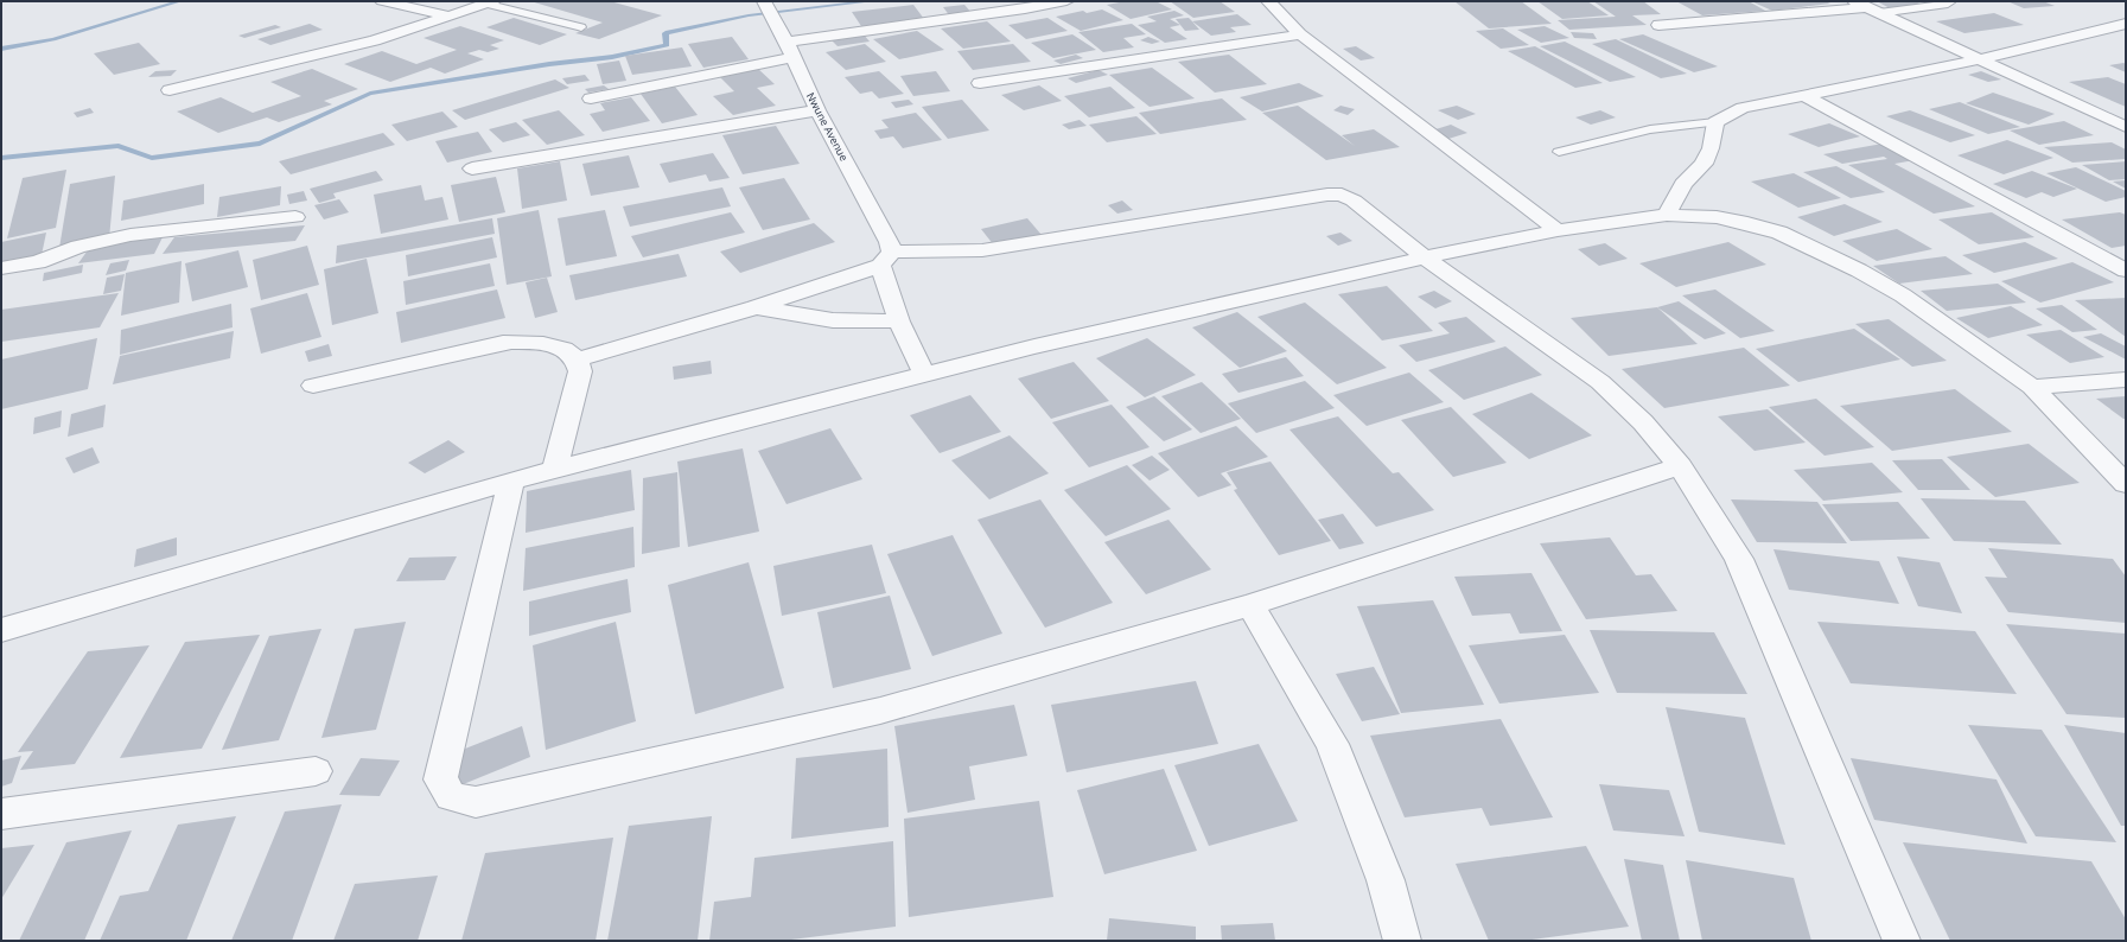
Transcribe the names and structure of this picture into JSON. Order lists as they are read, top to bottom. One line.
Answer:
{"streets":{"street":["Nwune Avenue"]}}
